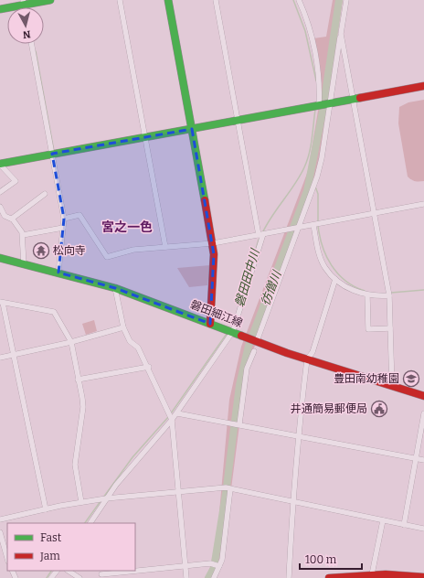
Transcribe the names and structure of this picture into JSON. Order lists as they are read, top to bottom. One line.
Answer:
{"streets":{"street":["磐田細江線"]},"districts":["宮之一色"],"water":["磐田田中川","彷僧川"],"places":{"temple":["松向寺"],"school or university":["豊田南幼稚園"],"public building":["井通簡易郵便局"]},"legend":["Fast","Jam"],"scale_bar":"100 m","north":"bottom"}
